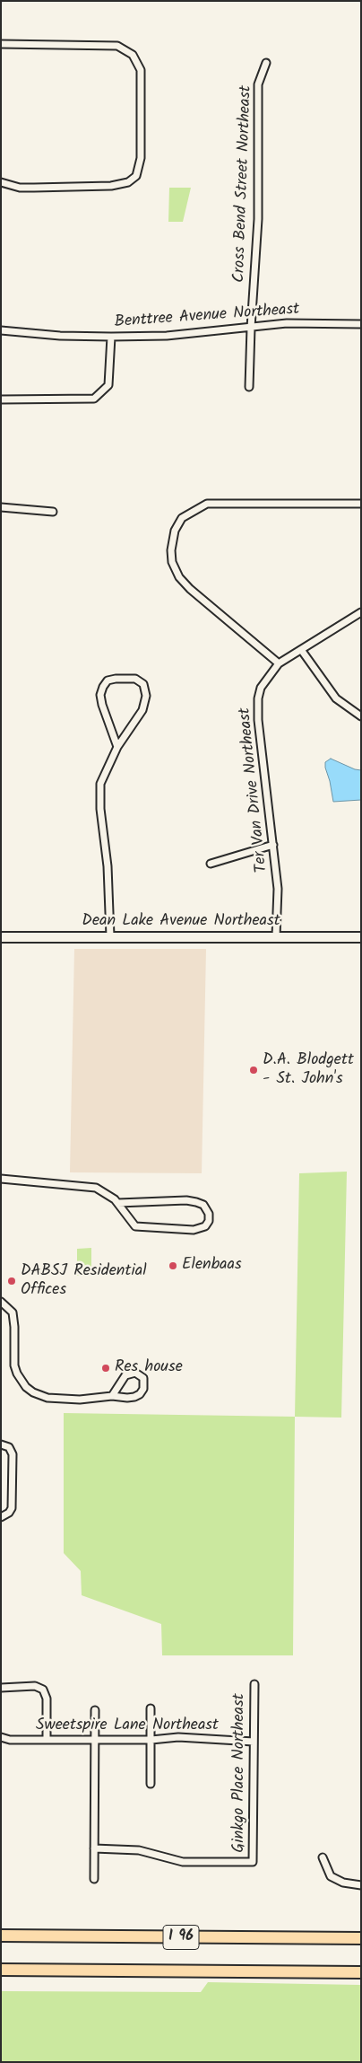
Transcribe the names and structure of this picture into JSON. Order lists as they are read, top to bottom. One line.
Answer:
{"streets":{"highway":["I 96"],"main road":["Dean Lake Avenue Northeast"],"street":["Cross Bend Street Northeast","Benttree Avenue Northeast","Ter Van Drive Northeast","Sweetspire Lane Northeast","Ginkgo Place Northeast"]},"crossings":[["Cross Bend Street Northeast","Benttree Avenue Northeast"],["Ter Van Drive Northeast","Dean Lake Avenue Northeast"],["Sweetspire Lane Northeast","Ginkgo Place Northeast"]],"places":["D.A. Blodgett - St. John's","Elenbaas","DABSJ Residential Offices","Res house"]}
